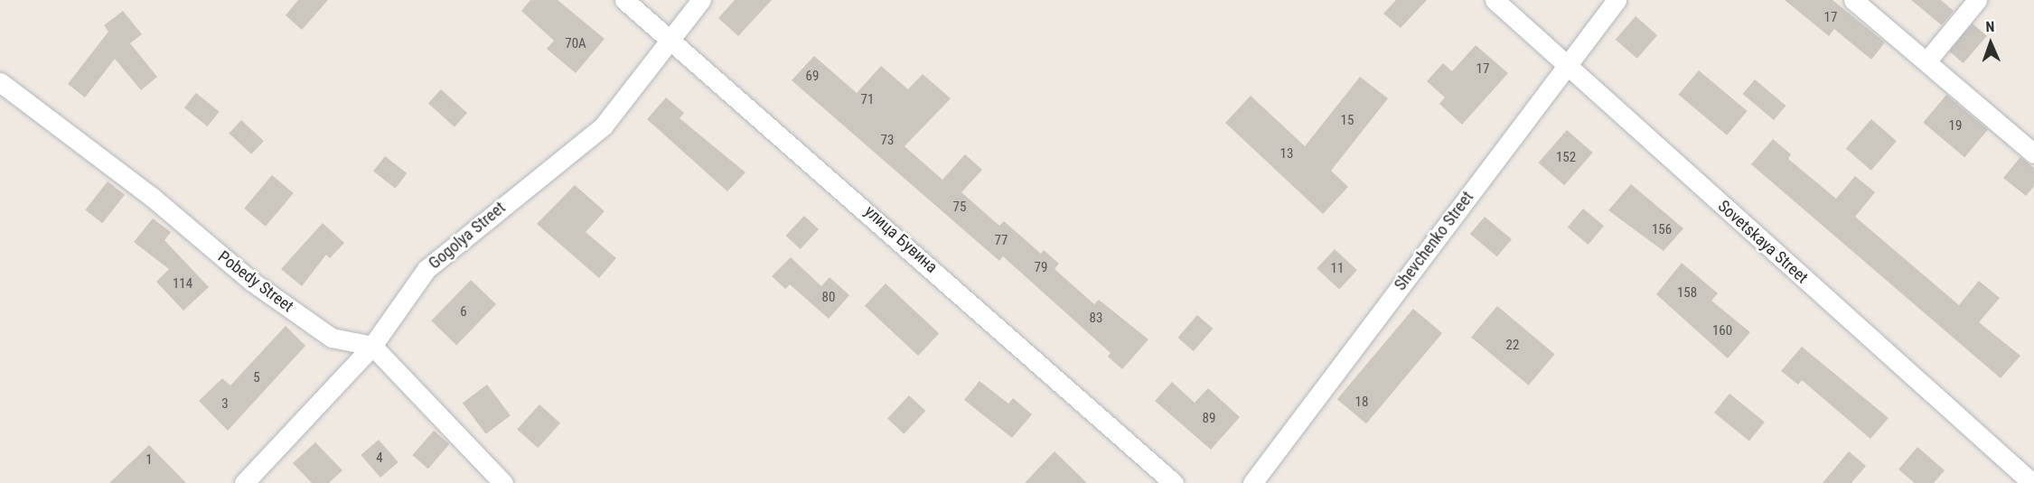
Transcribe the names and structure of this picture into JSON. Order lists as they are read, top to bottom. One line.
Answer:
{"streets":{"street":["Gogolya Street","улица Бувина","Shevchenko Street","Sovetskaya Street","Pobedy Street"]},"crossings":[["Gogolya Street","улица Бувина"],["Gogolya Street","Pobedy Street"],["Shevchenko Street","Sovetskaya Street"]],"house_numbers":["17","70А","17","69","71","15","19","73","13","152","75","156","77","79","11","114","158","80","6","83","160","22","5","18","3","89","4","1"],"north":"top"}
